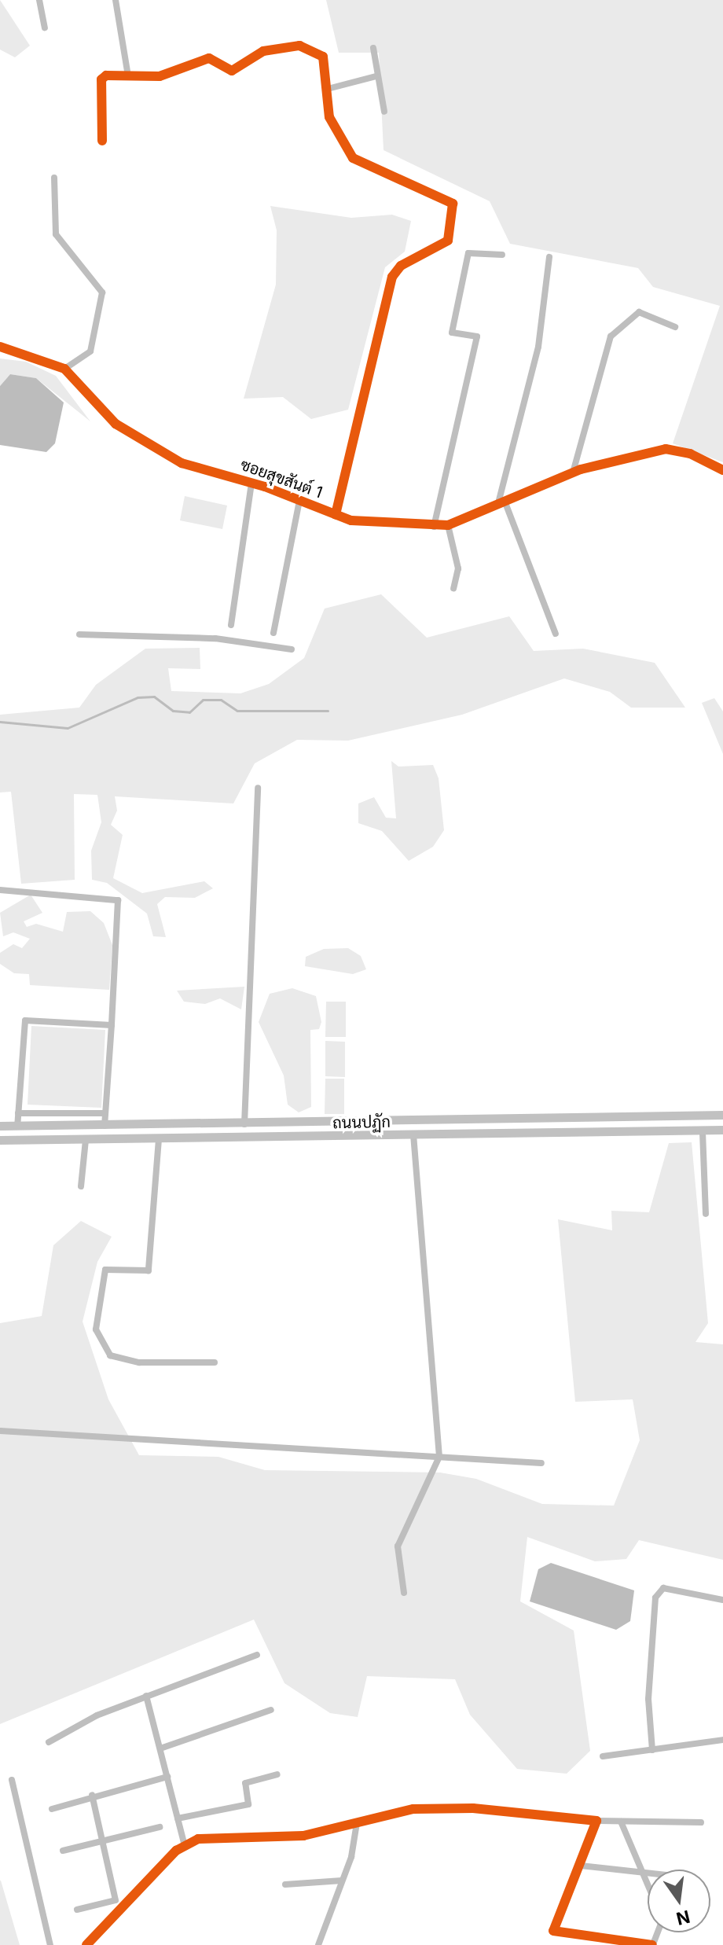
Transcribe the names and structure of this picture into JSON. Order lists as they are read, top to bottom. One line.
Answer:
{"streets":{"main road":["ถนนปฏัก"],"street":["ซอยสุขสันต์ 1"]},"north":"bottom"}
